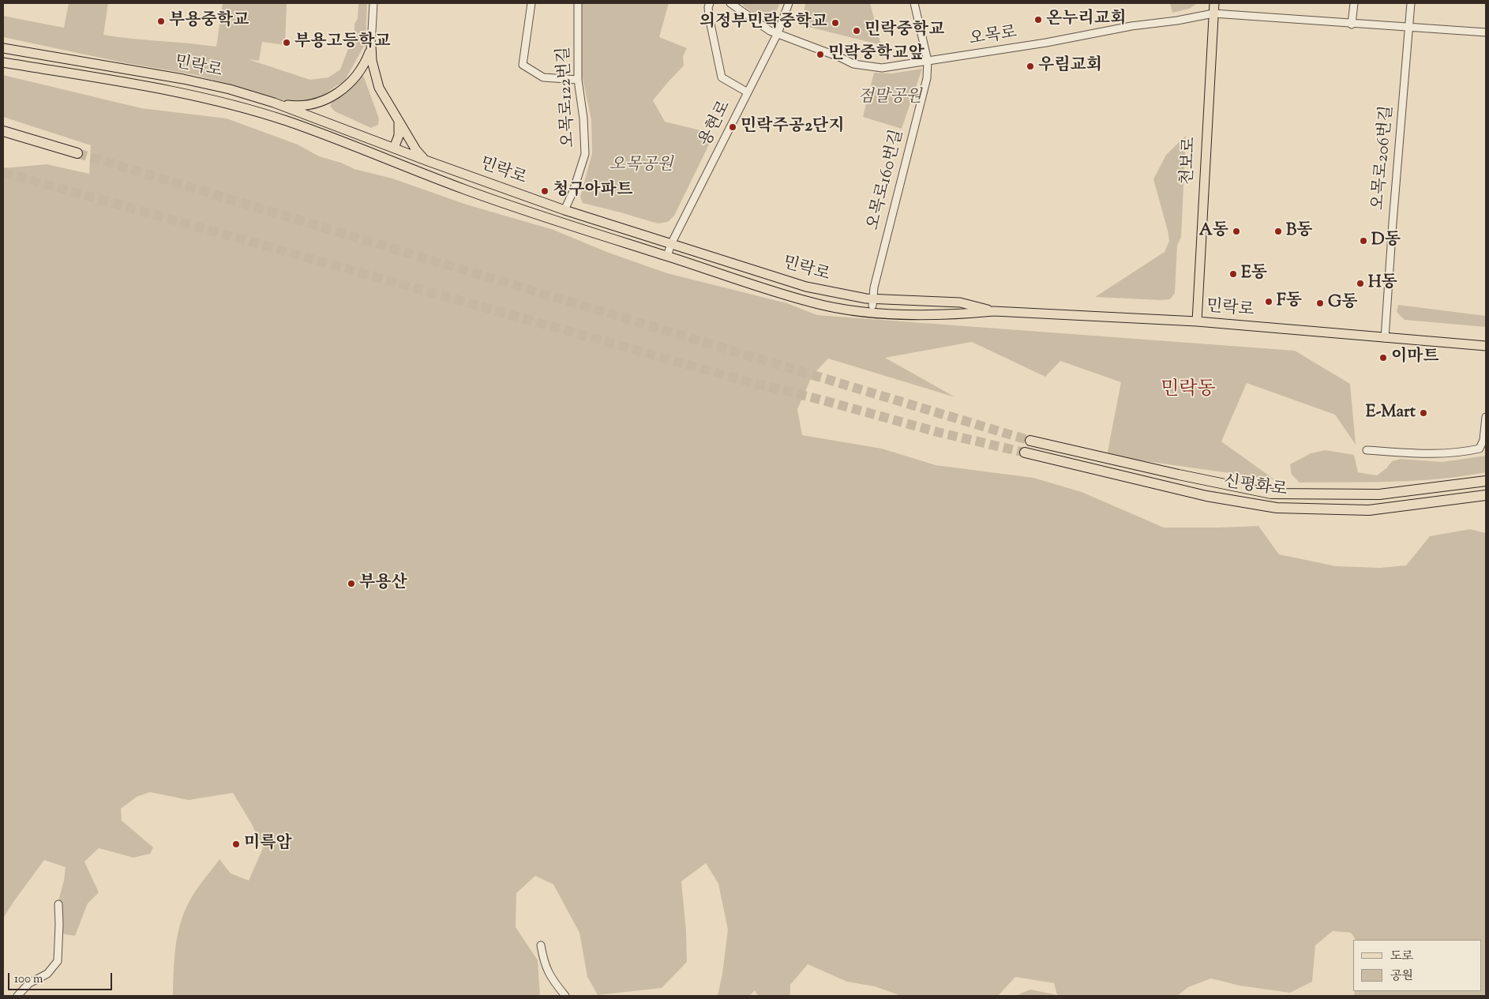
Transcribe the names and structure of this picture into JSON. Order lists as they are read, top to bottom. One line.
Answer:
{"streets":{"highway":["신평화로"],"main road":["민락로","천보로"],"street":["오목로","오목로122번길","용현로","오목로206번길","오목로160번길"]},"crossings":[["오목로","용현로"],["오목로","오목로206번길"],["오목로","천보로"],["오목로","오목로160번길"],["민락로","오목로122번길"],["민락로","용현로"],["민락로","오목로206번길"],["민락로","천보로"]],"districts":["민락동"],"parks":["점말공원","오목공원"],"places":["온누리교회","부용중학교","의정부민락중학교","민락중학교","부용고등학교","민락중학교앞","우림교회","민락주공2단지","청구아파트","A동","B동","D동","E동","H동","F동","G동","이마트","E-Mart","부용산","미륵암"],"legend":["도로","공원"],"scale_bar":"100 m"}
